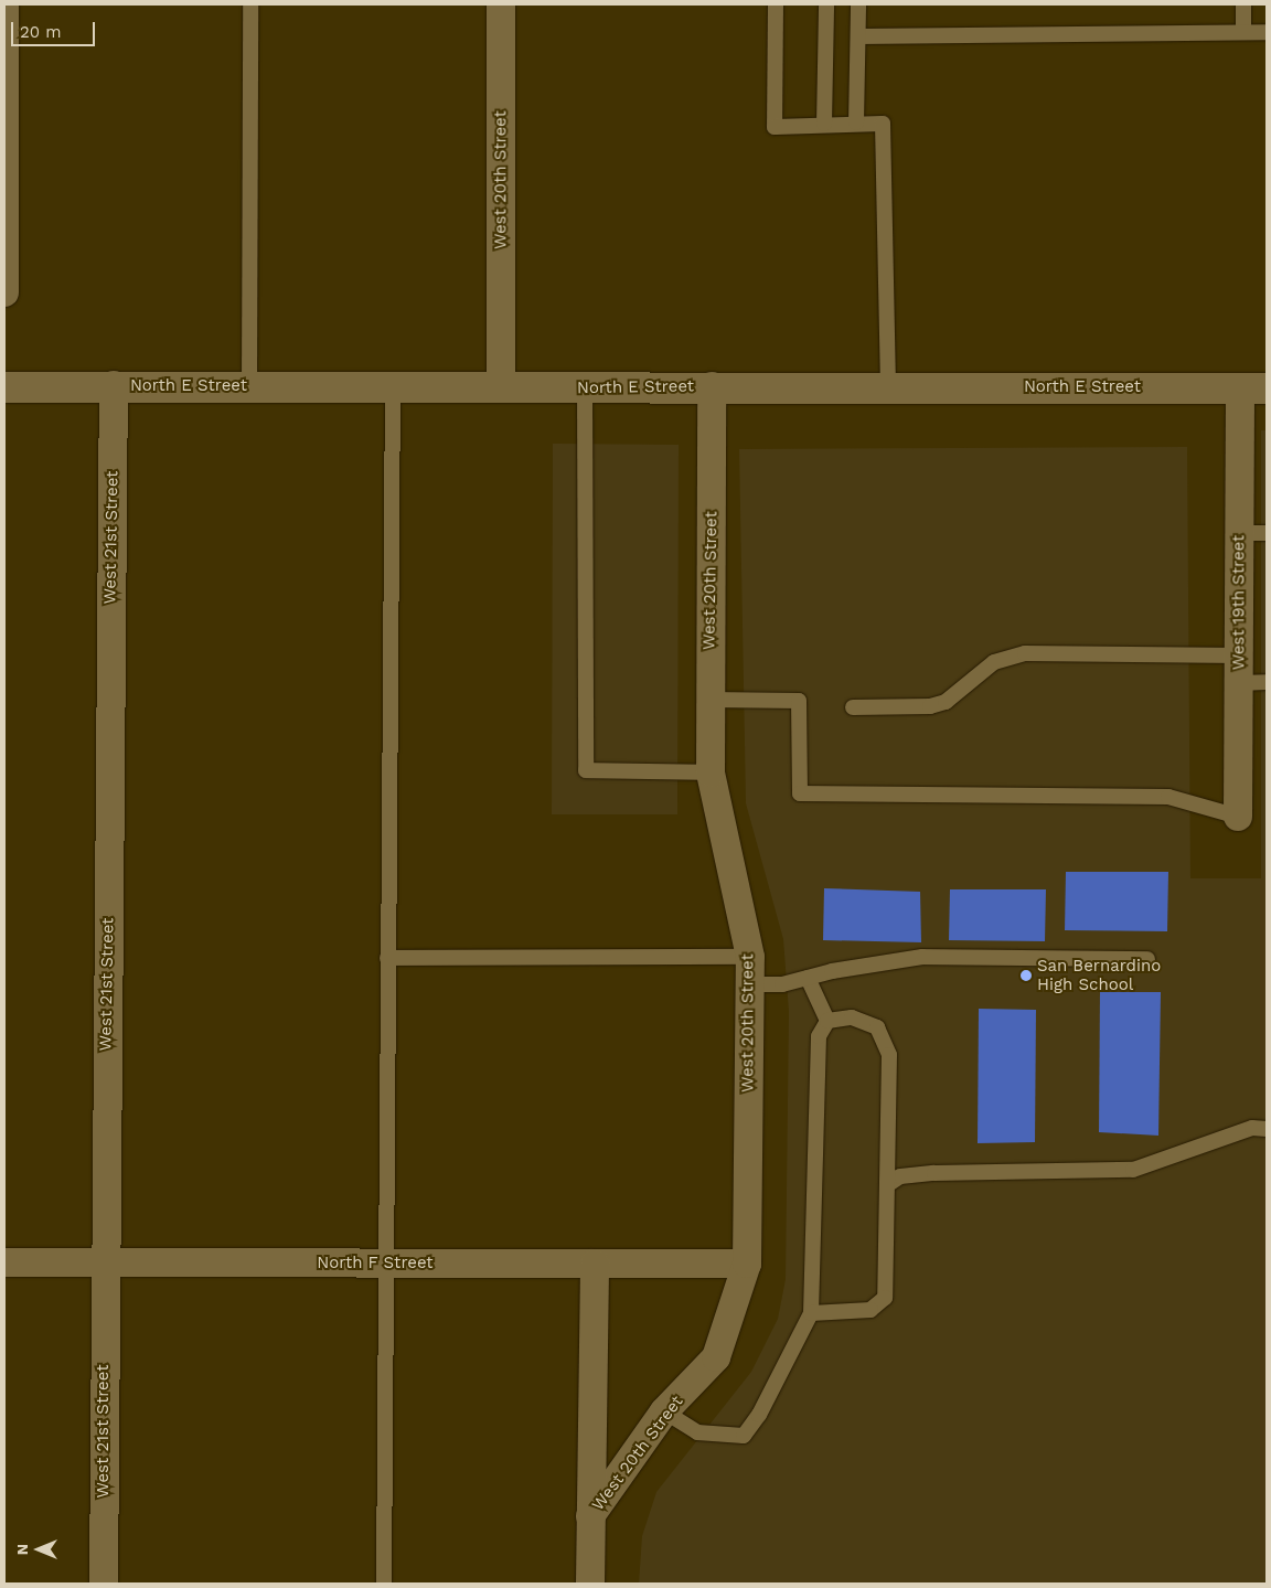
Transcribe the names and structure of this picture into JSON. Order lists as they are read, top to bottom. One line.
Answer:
{"streets":{"main road":["North E Street"],"street":["West 20th Street","West 21st Street","West 19th Street","North F Street"]},"crossings":[["West 20th Street","North E Street"],["West 20th Street","North F Street"],["North E Street","West 21st Street"],["North E Street","West 19th Street"],["West 21st Street","North F Street"]],"places":["San Bernardino High School"],"scale_bar":"20 m","north":"left"}
